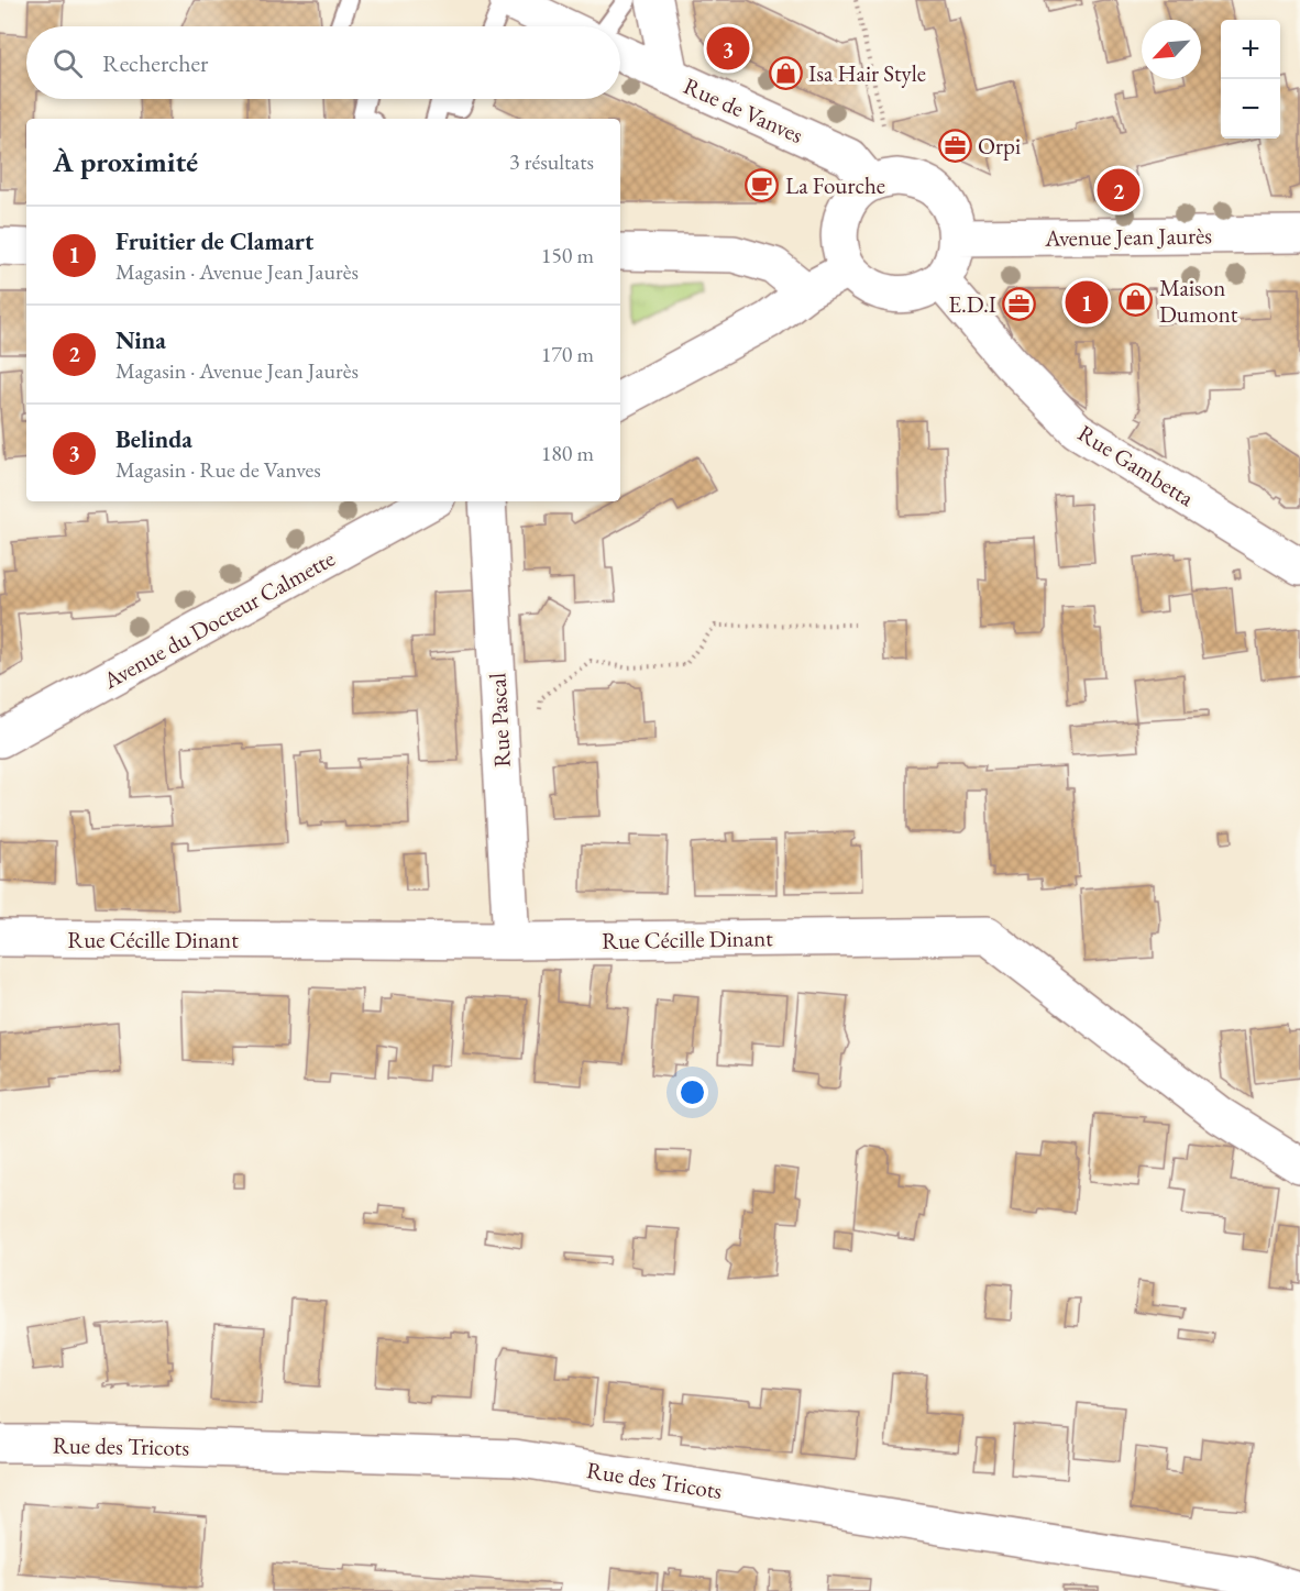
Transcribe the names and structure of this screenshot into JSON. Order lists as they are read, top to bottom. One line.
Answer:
{"streets":{"street":["Rue de Vanves","Avenue Jean Jaurès","Rue Gambetta","Avenue du Docteur Calmette","Rue Pascal","Rue Cécille Dinant","Rue des Tricots"]},"crossings":[["Rue de Vanves","Avenue Jean Jaurès"],["Rue de Vanves","Rue Gambetta"],["Avenue Jean Jaurès","Rue Gambetta"],["Rue Pascal","Rue Cécille Dinant"]],"places":{"shop":["Isa Hair Style","Maison Dumont"],"office":["Orpi","E.D.I"],"cafe":["La Fourche"]},"north":"bottom left","page":{"map_buttons":["+","−"],"pins":["3","2","1"],"search":"Rechercher","heading":["À proximité","3 résultats"],"list":[{"mark":"1","name":"Fruitier de Clamart","note":"Magasin · Avenue Jean Jaurès","value":"150 m"},{"mark":"2","name":"Nina","note":"Magasin · Avenue Jean Jaurès","value":"170 m"},{"mark":"3","name":"Belinda","note":"Magasin · Rue de Vanves","value":"180 m"}]}}
